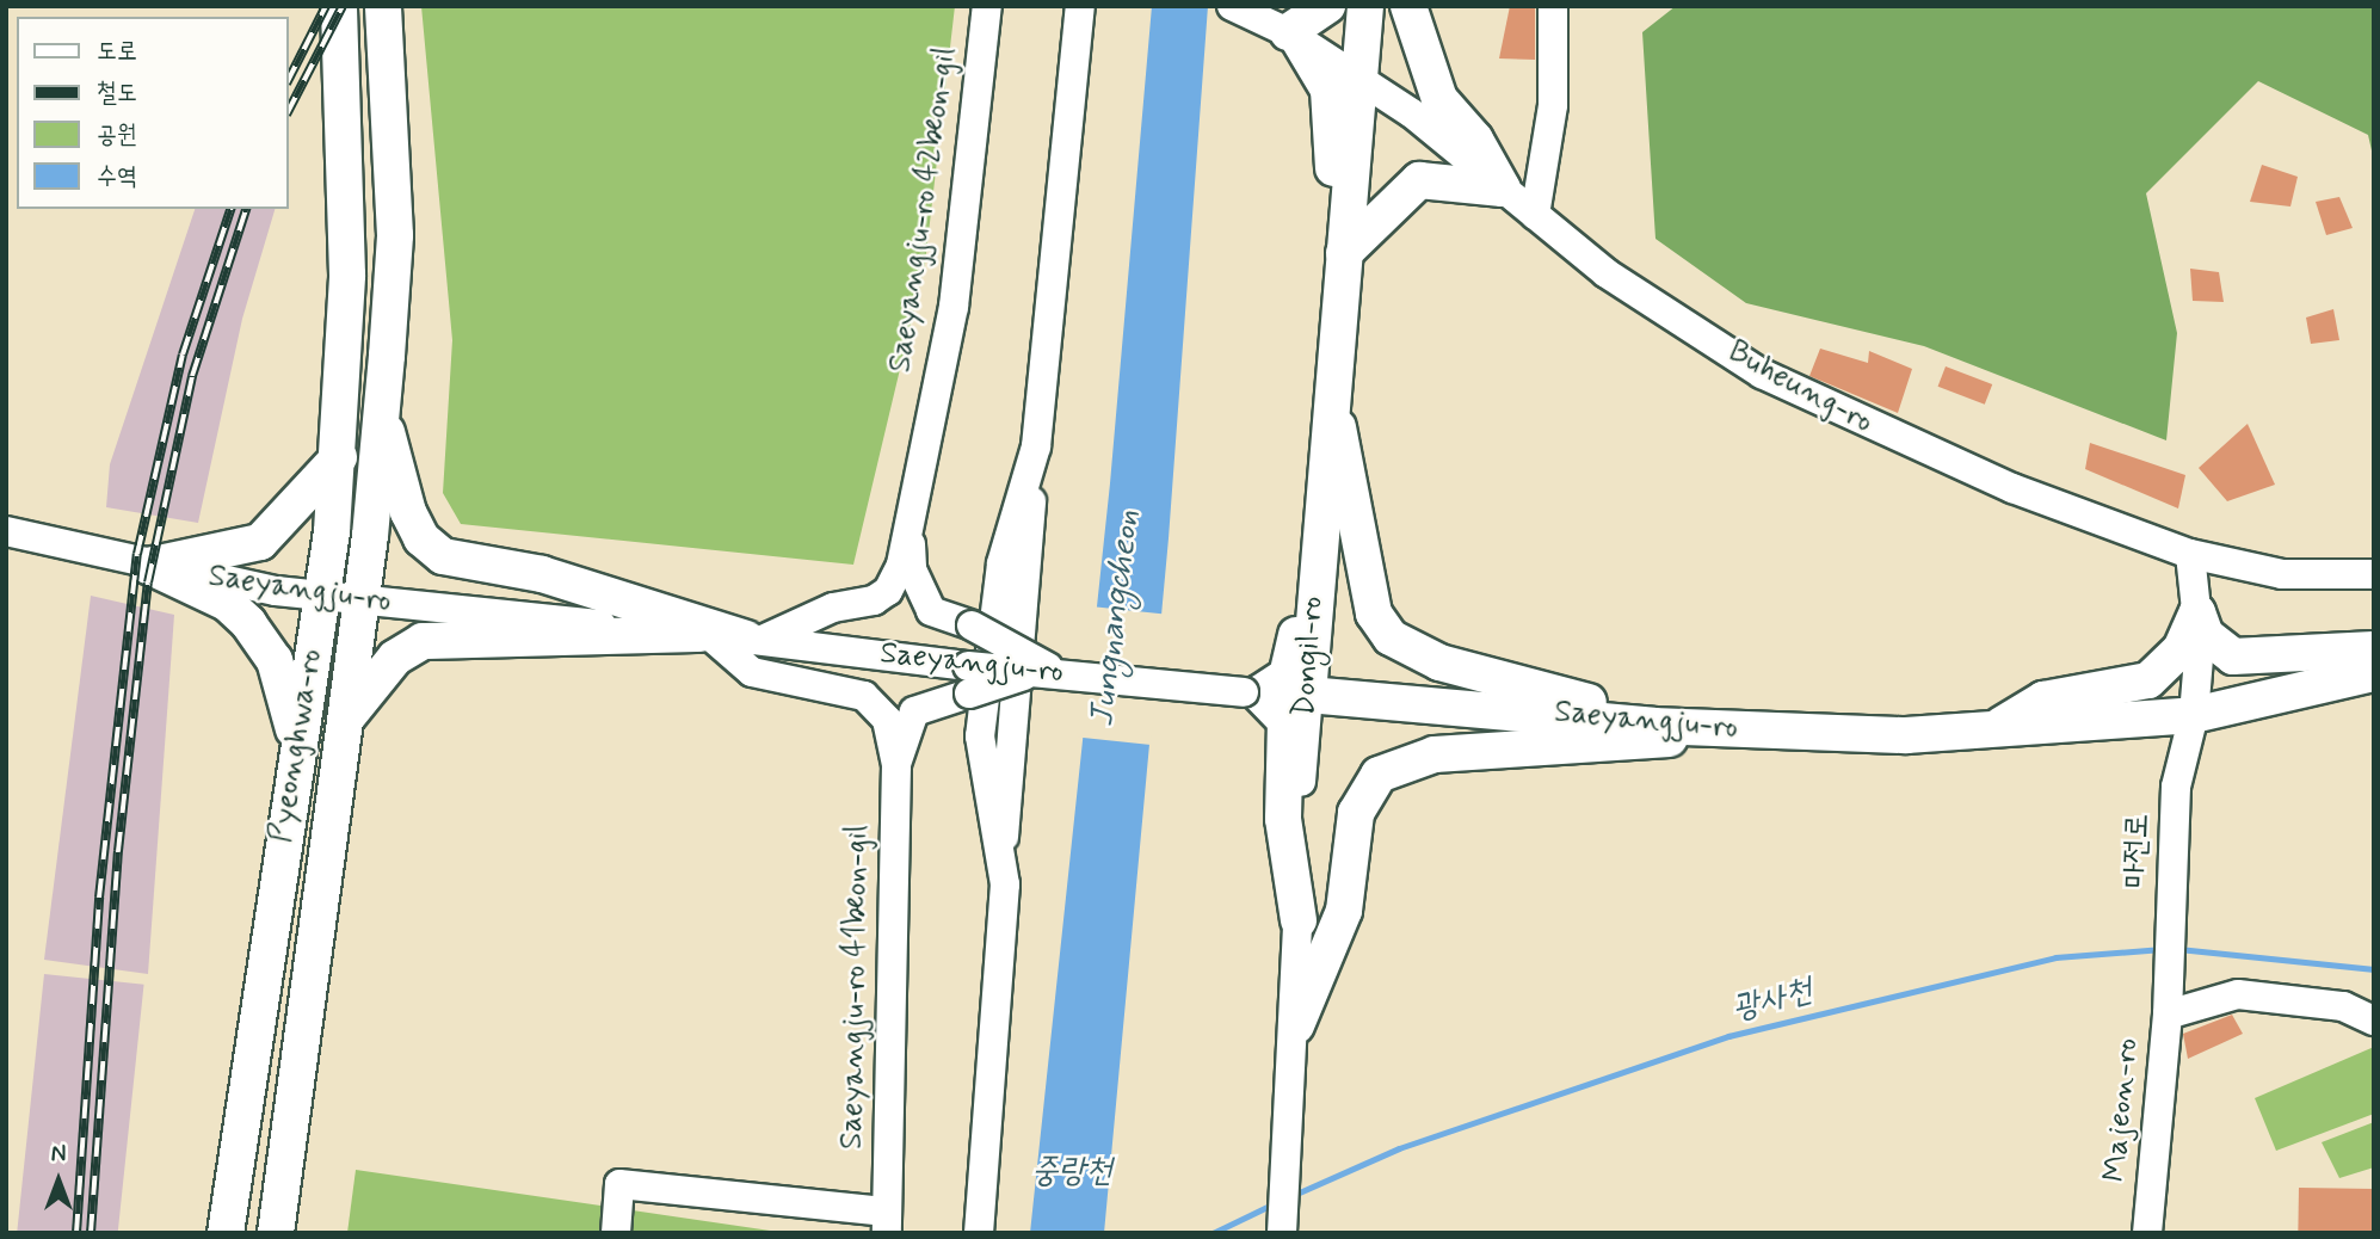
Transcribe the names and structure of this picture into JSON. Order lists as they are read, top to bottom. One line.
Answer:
{"streets":{"main road":["Saeyangju-ro","Dongil-ro","Pyeonghwa-ro"],"street":["Saeyangju-ro 42beon-gil","Buheung-ro","마전로","Saeyangju-ro 41beon-gil","Majeon-ro"]},"crossings":[["Buheung-ro","Dongil-ro"],["Saeyangju-ro","Dongil-ro"],["Saeyangju-ro","Pyeonghwa-ro"],["Saeyangju-ro","마전로"],["마전로","Majeon-ro"]],"water":["Jungnangcheon","광사천","중랑천"],"legend":["도로","철도","공원","수역"],"north":"top"}
